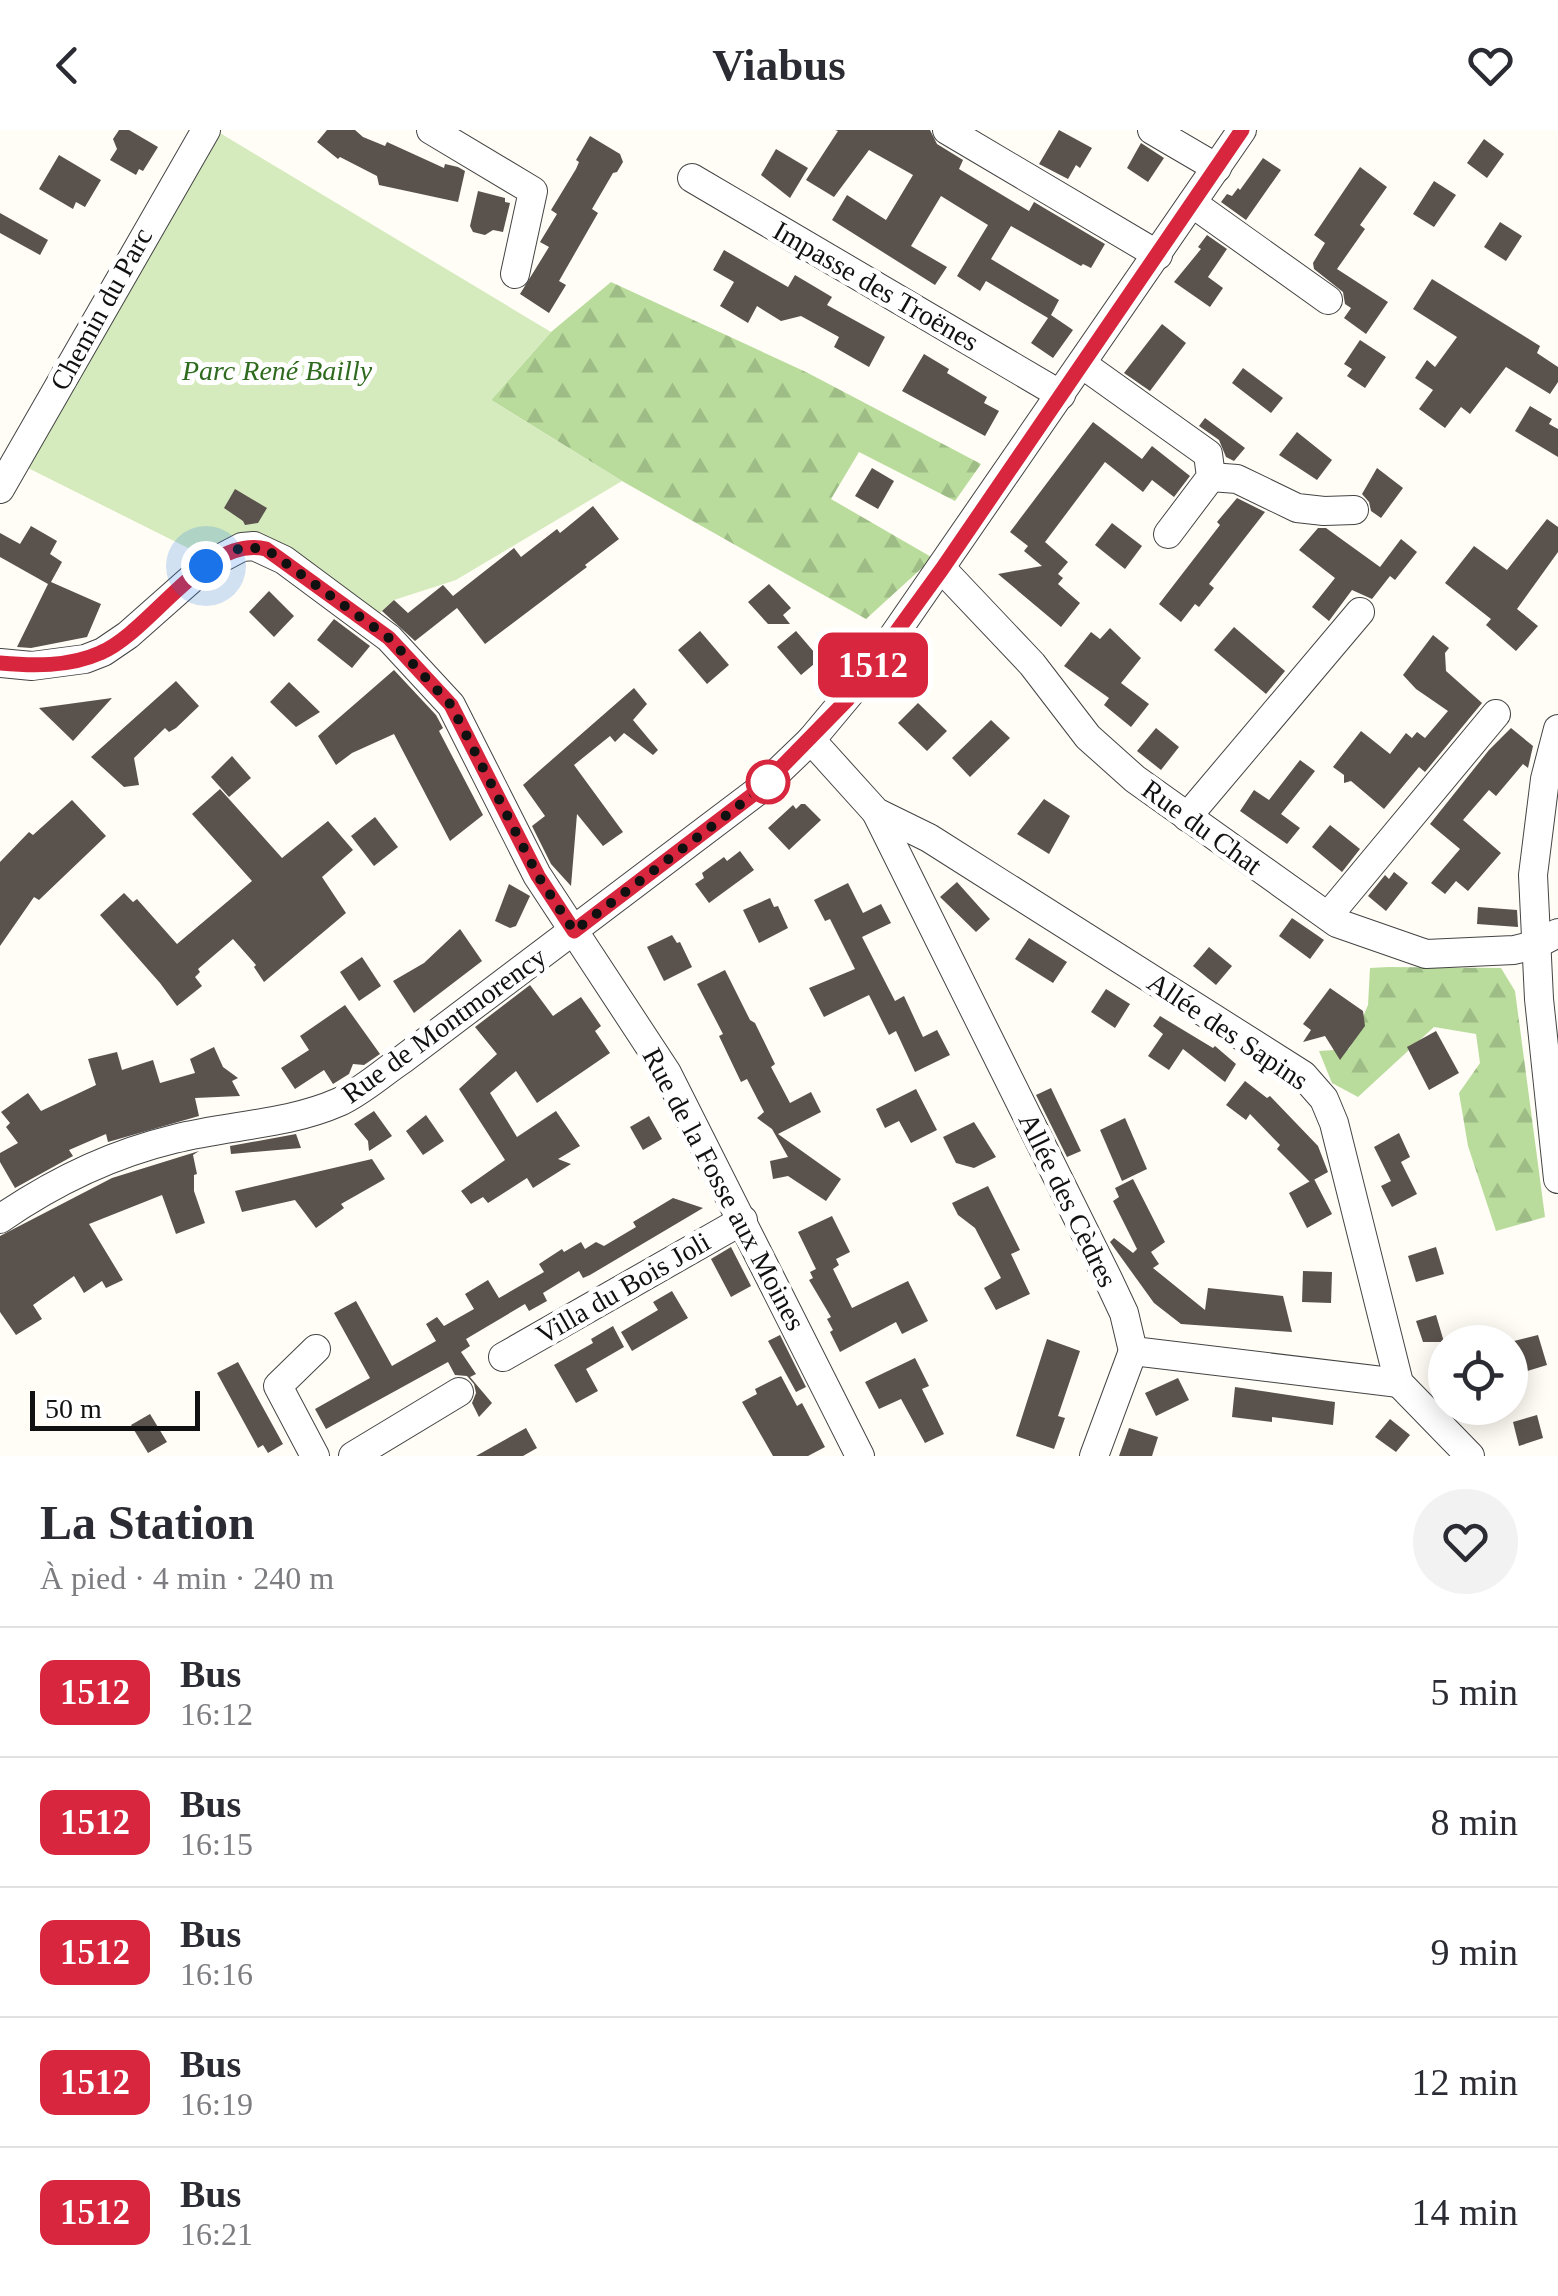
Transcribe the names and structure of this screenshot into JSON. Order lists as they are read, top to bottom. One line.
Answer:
{"streets":{"street":["Impasse des Troënes","Chemin du Parc","Rue du Chat","Rue de Montmorency","Allée des Sapins","Rue de la Fosse aux Moines","Allée des Cèdres","Villa du Bois Joli"]},"crossings":[["Impasse des Troënes","Rue de Montmorency"],["Rue du Chat","Rue de Montmorency"],["Rue de Montmorency","Allée des Sapins"],["Rue de Montmorency","Rue de la Fosse aux Moines"],["Allée des Sapins","Allée des Cèdres"],["Rue de la Fosse aux Moines","Villa du Bois Joli"]],"parks":["Parc René Bailly"],"lines":["bus line 1512"],"scale_bar":"50 m","page":{"header":"Viabus","on_map":"1512","scale":"50 m","heading":["La Station","À pied · 4 min · 240 m"],"list":[{"mark":"1512","name":"Bus","note":"16:12","value":"5 min"},{"mark":"1512","name":"Bus","note":"16:15","value":"8 min"},{"mark":"1512","name":"Bus","note":"16:16","value":"9 min"},{"mark":"1512","name":"Bus","note":"16:19","value":"12 min"},{"mark":"1512","name":"Bus","note":"16:21","value":"14 min"}]}}
